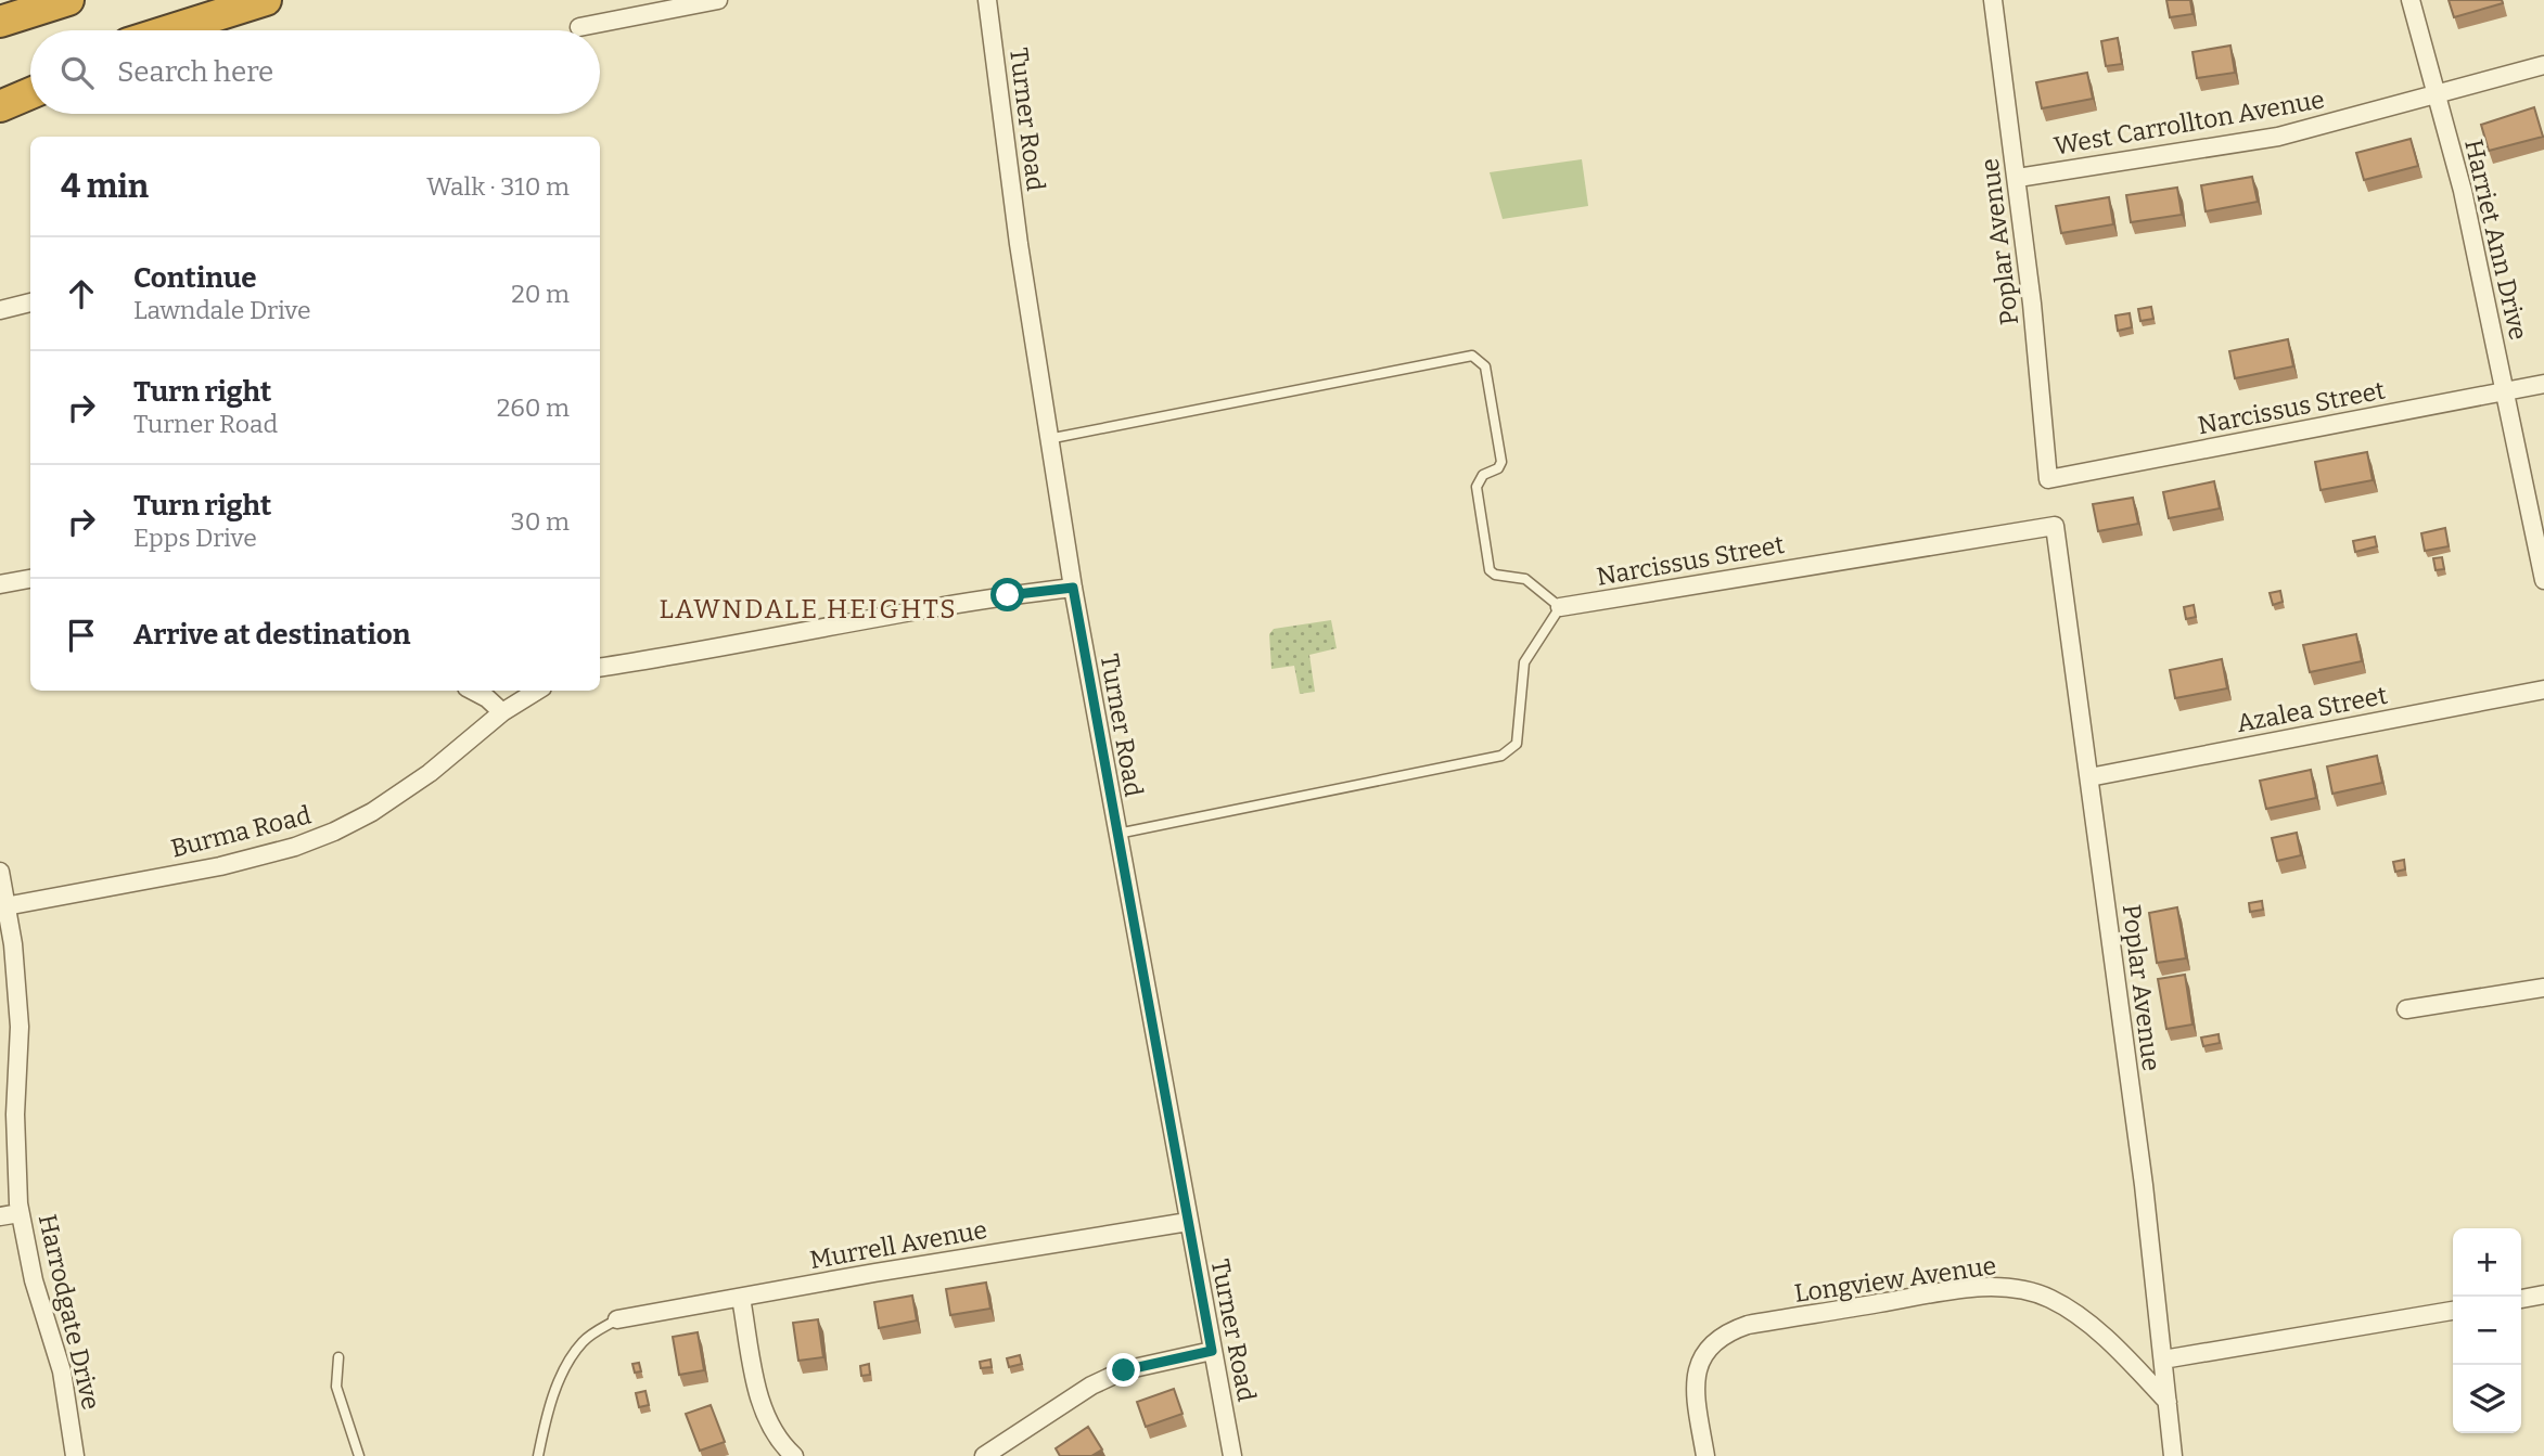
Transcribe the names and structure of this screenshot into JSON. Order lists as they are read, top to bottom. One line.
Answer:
{"streets":{"street":["Turner Road","West Carrollton Avenue","Harriet Ann Drive","Poplar Avenue","Narcissus Street","Azalea Street","Burma Road","Murrell Avenue","Longview Avenue","Harrodgate Drive"]},"crossings":[["Turner Road","Murrell Avenue"],["West Carrollton Avenue","Harriet Ann Drive"],["West Carrollton Avenue","Poplar Avenue"],["Harriet Ann Drive","Narcissus Street"],["Poplar Avenue","Narcissus Street"],["Poplar Avenue","Azalea Street"],["Poplar Avenue","Longview Avenue"],["Burma Road","Harrodgate Drive"]],"districts":["LAWNDALE HEIGHTS"],"page":{"search":"Search here","heading":["4 min","Walk · 310 m"],"list":[["Continue","Lawndale Drive","20 m"],["Turn right","Turner Road","260 m"],["Turn right","Epps Drive","30 m"],"Arrive at destination"],"map_buttons":["+","−"]}}
